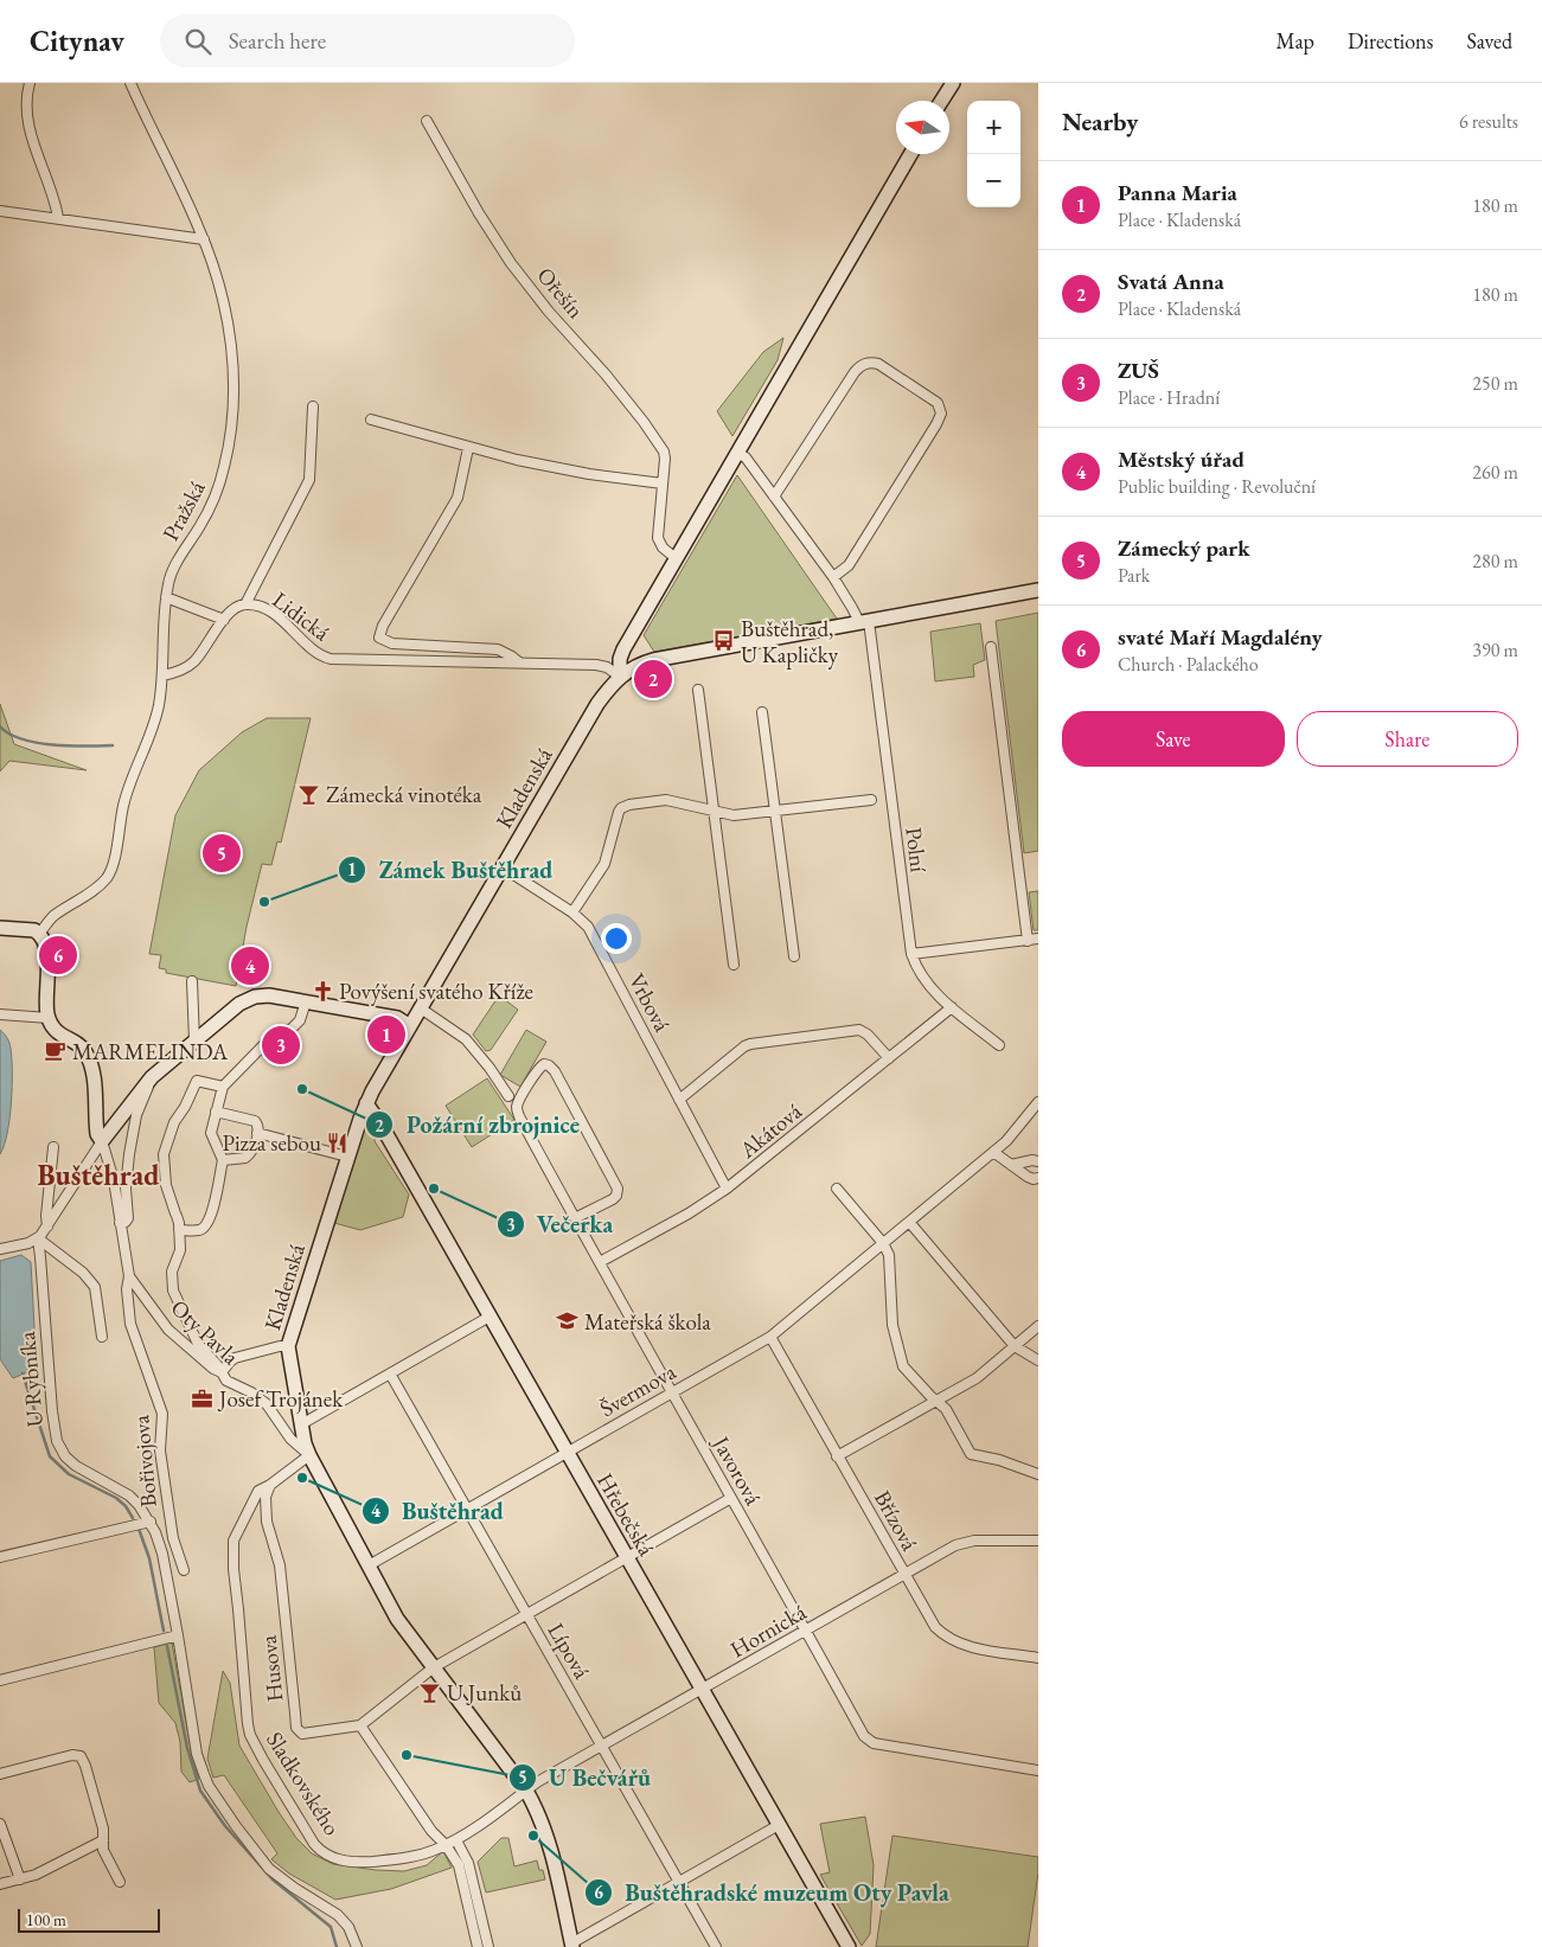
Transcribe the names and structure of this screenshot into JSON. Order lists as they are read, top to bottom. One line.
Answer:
{"streets":{"street":["Ořešín","Pražská","Lidická","Kladenská","Polní","Vrbová","Akátová","Oty Pavla","U Rybníka","Švermova","Bořivojova","Javorová","Hřebečská","Břízová","Hornická","Lípová","Husova","Sladkovského"]},"crossings":[["Pražská","Lidická"],["Lidická","Kladenská"],["Kladenská","Vrbová"],["Kladenská","Oty Pavla"],["Kladenská","Švermova"],["Kladenská","Hřebečská"],["Kladenská","Hornická"],["Kladenská","Sladkovského"],["Polní","Akátová"],["Vrbová","Akátová"],["Akátová","Javorová"],["Oty Pavla","Bořivojova"],["Oty Pavla","Sladkovského"],["U Rybníka","Bořivojova"],["Švermova","Javorová"],["Švermova","Hřebečská"],["Švermova","Břízová"],["Švermova","Lípová"],["Javorová","Hornická"],["Hřebečská","Hornická"],["Břízová","Hornická"],["Hornická","Lípová"],["Hornická","Sladkovského"],["Husova","Sladkovského"]],"districts":["Buštěhrad"],"places":{"bus stop":["Buštěhrad, U Kapličky"],"bar":["Zámecká vinotéka","U Junků"],"other":["Zámek Buštěhrad","Požární zbrojnice","Večerka","Buštěhrad","U Bečvářů","Buštěhradské muzeum Oty Pavla"],"church":["Povýšení svatého Kříže"],"cafe":["MARMELINDA"],"restaurant":["Pizza sebou"],"school or university":["Mateřská škola"],"office":["Josef Trojánek"]},"scale_bar":"100 m","north":"left","page":{"header":"Citynav","search":"Search here","nav":["Map","Directions","Saved"],"heading":["Nearby","6 results"],"map_buttons":["+","−"],"list":[{"mark":"1","name":"Panna Maria","note":"Place · Kladenská","value":"180 m"},{"mark":"2","name":"Svatá Anna","note":"Place · Kladenská","value":"180 m"},{"mark":"3","name":"ZUŠ","note":"Place · Hradní","value":"250 m"},{"mark":"4","name":"Městský úřad","note":"Public building · Revoluční","value":"260 m"},{"mark":"5","name":"Zámecký park","note":"Park","value":"280 m"},{"mark":"6","name":"svaté Maří Magdalény","note":"Church · Palackého","value":"390 m"}],"pins":["2","5","6","4","1","3"],"buttons":["Save","Share"],"scale":"100 m"}}
